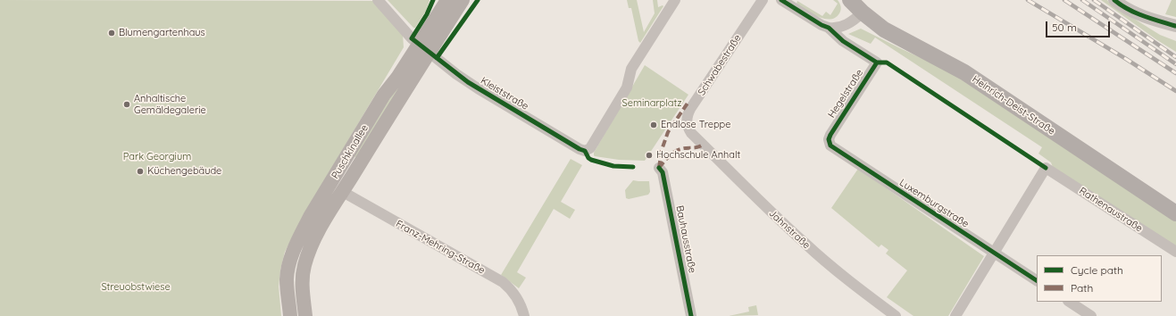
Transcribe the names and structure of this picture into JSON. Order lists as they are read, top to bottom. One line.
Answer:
{"streets":{"main road":["Heinrich-Deist-Straße","Puschkinallee"],"street":["Schwabestraße","Kleiststraße","Hegelstraße","Luxemburgstraße","Rathenaustraße","Jahnstraße","Bauhausstraße","Franz-Mehring-Straße"]},"crossings":[["Schwabestraße","Jahnstraße"],["Kleiststraße","Puschkinallee"],["Hegelstraße","Luxemburgstraße"],["Puschkinallee","Franz-Mehring-Straße"],["Luxemburgstraße","Rathenaustraße"]],"parks":["Seminarplatz","Park Georgium","Streuobstwiese"],"places":["Blumengartenhaus","Anhaltische Gemäldegalerie","Endlose Treppe","Hochschule Anhalt","Küchengebäude"],"legend":["Cycle path","Path"],"scale_bar":"50 m"}
